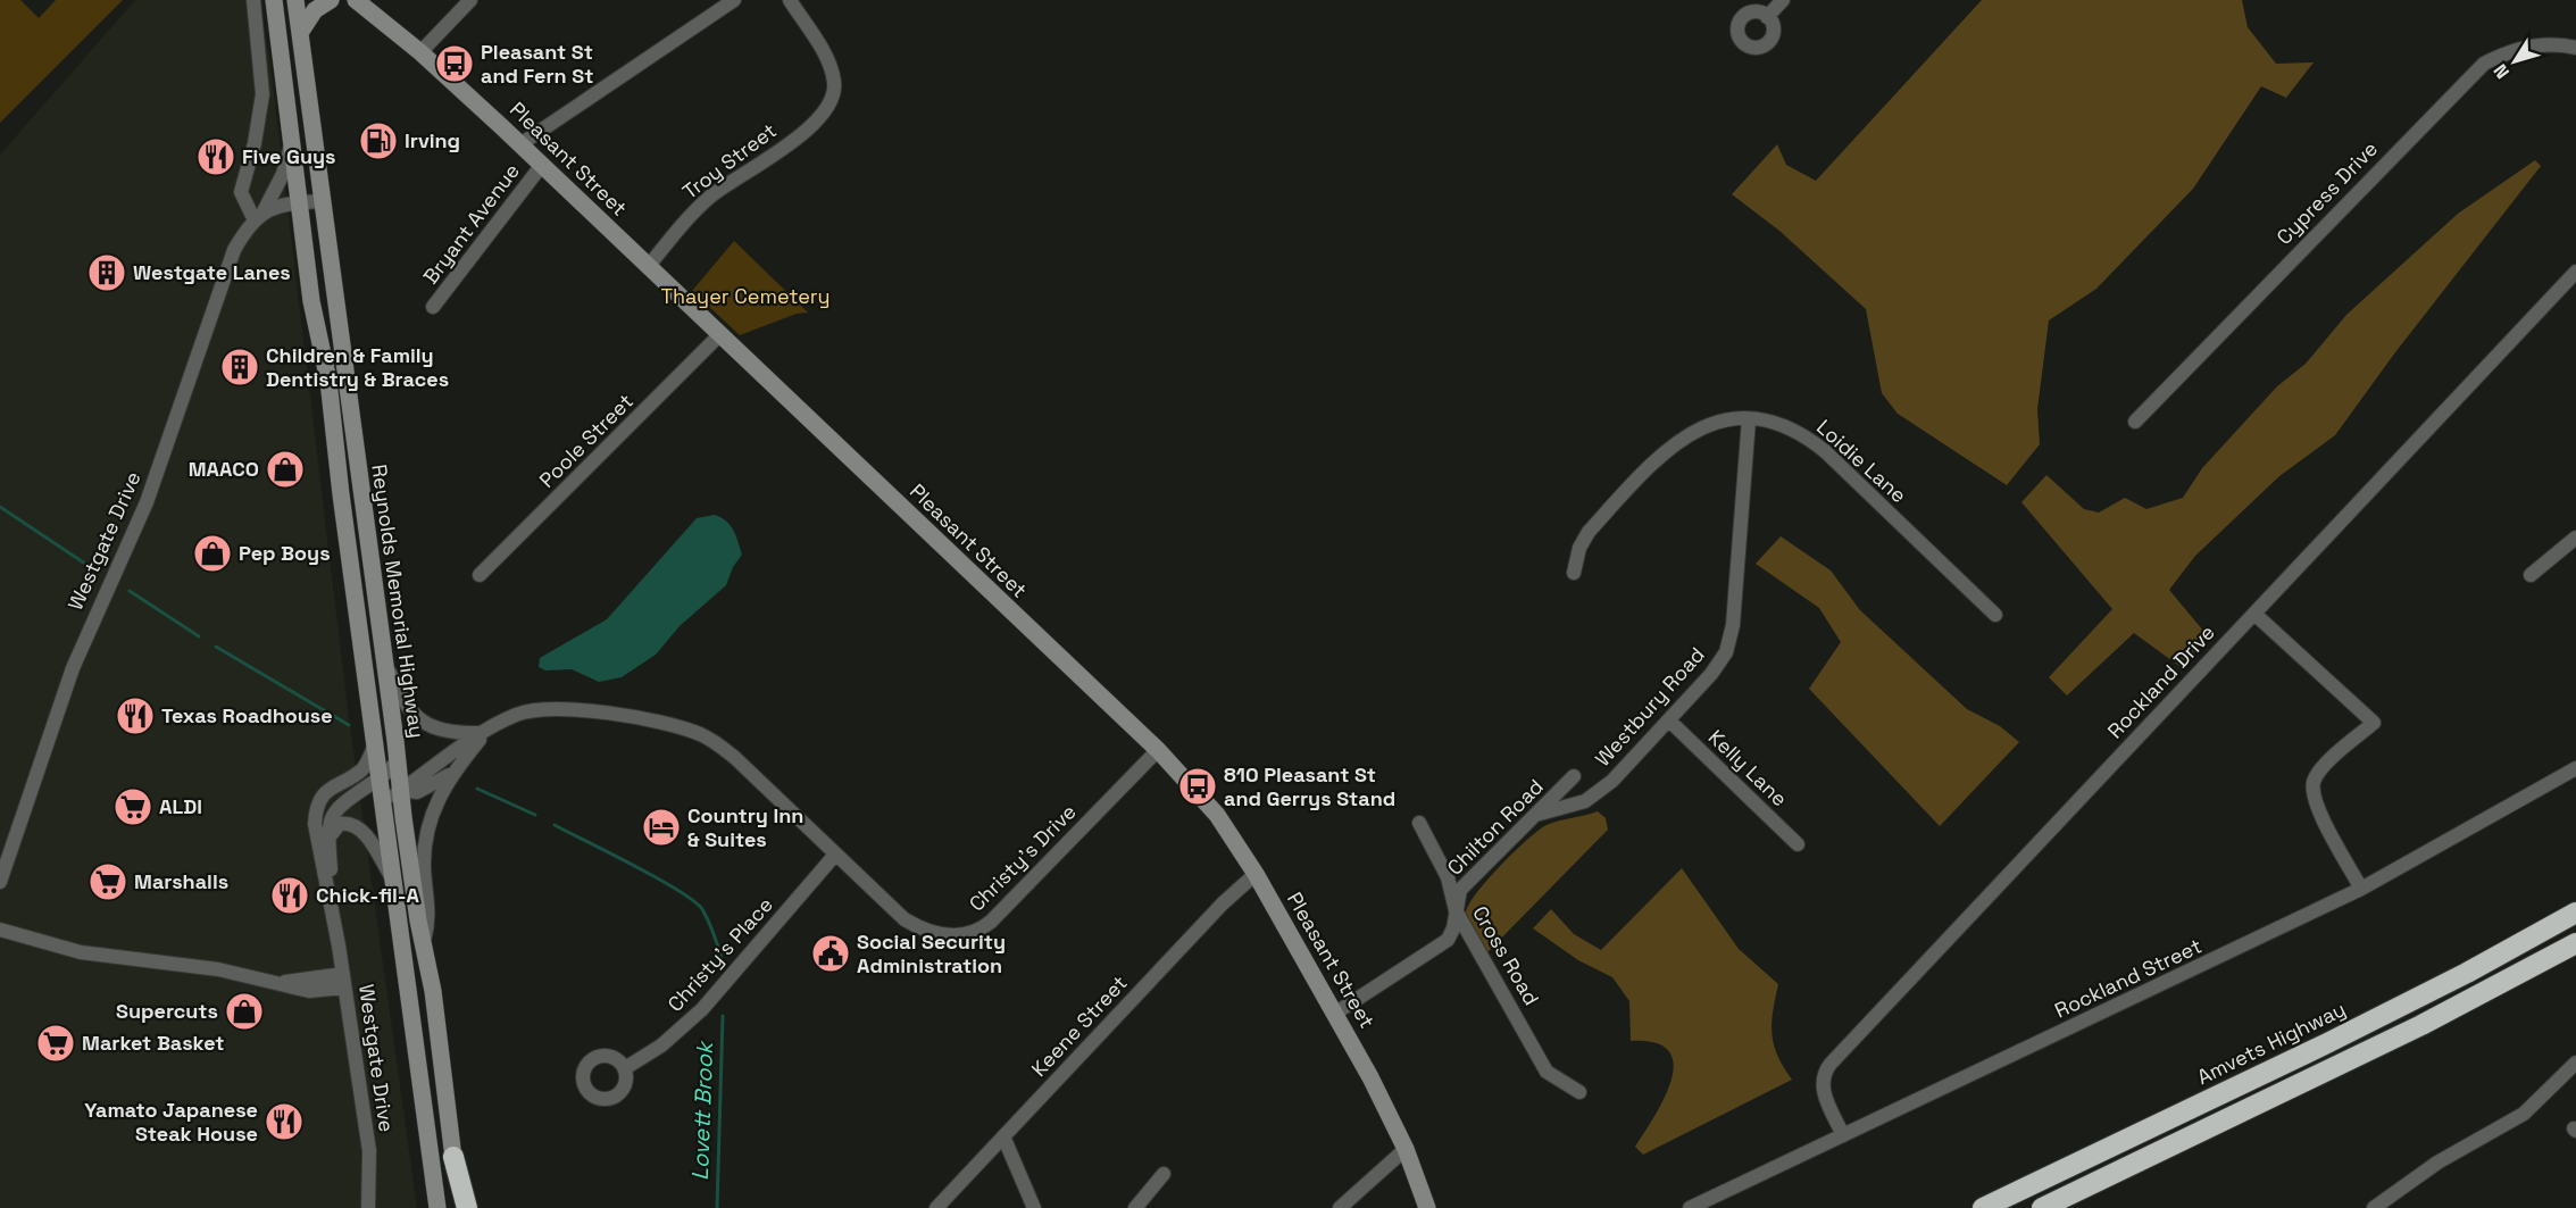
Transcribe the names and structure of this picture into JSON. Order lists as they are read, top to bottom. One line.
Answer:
{"streets":{"highway":["Amvets Highway"],"main road":["Pleasant Street","Reynolds Memorial Highway"],"street":["Troy Street","Cypress Drive","Bryant Avenue","Poole Street","Loidie Lane","Westgate Drive","Rockland Drive","Westbury Road","Kelly Lane","Chilton Road","Christy's Drive","Christy's Place","Cross Road","Rockland Street","Keene Street"]},"crossings":[["Pleasant Street","Troy Street"],["Pleasant Street","Bryant Avenue"],["Pleasant Street","Poole Street"],["Pleasant Street","Chilton Road"],["Pleasant Street","Christy's Drive"],["Pleasant Street","Keene Street"],["Loidie Lane","Westbury Road"],["Westgate Drive","Reynolds Memorial Highway"],["Reynolds Memorial Highway","Christy's Drive"],["Rockland Drive","Rockland Street"],["Westbury Road","Kelly Lane"],["Westbury Road","Chilton Road"],["Chilton Road","Cross Road"],["Christy's Drive","Christy's Place"]],"water":["Lovett Brook"],"parks":["Thayer Cemetery"],"places":{"bus stop":["Pleasant St and Fern St","810 Pleasant St and Gerrys Stand"],"fuel station":["Irving"],"restaurant":["Five Guys","Texas Roadhouse","Chick-fil-A","Yamato Japanese Steak House"],"building":["Westgate Lanes","Children & Family Dentistry & Braces"],"shop":["MAACO","Pep Boys","Supercuts"],"supermarket":["ALDI","Marshalls","Market Basket"],"hotel":["Country Inn & Suites"],"public building":["Social Security Administration"]},"north":"bottom left"}
